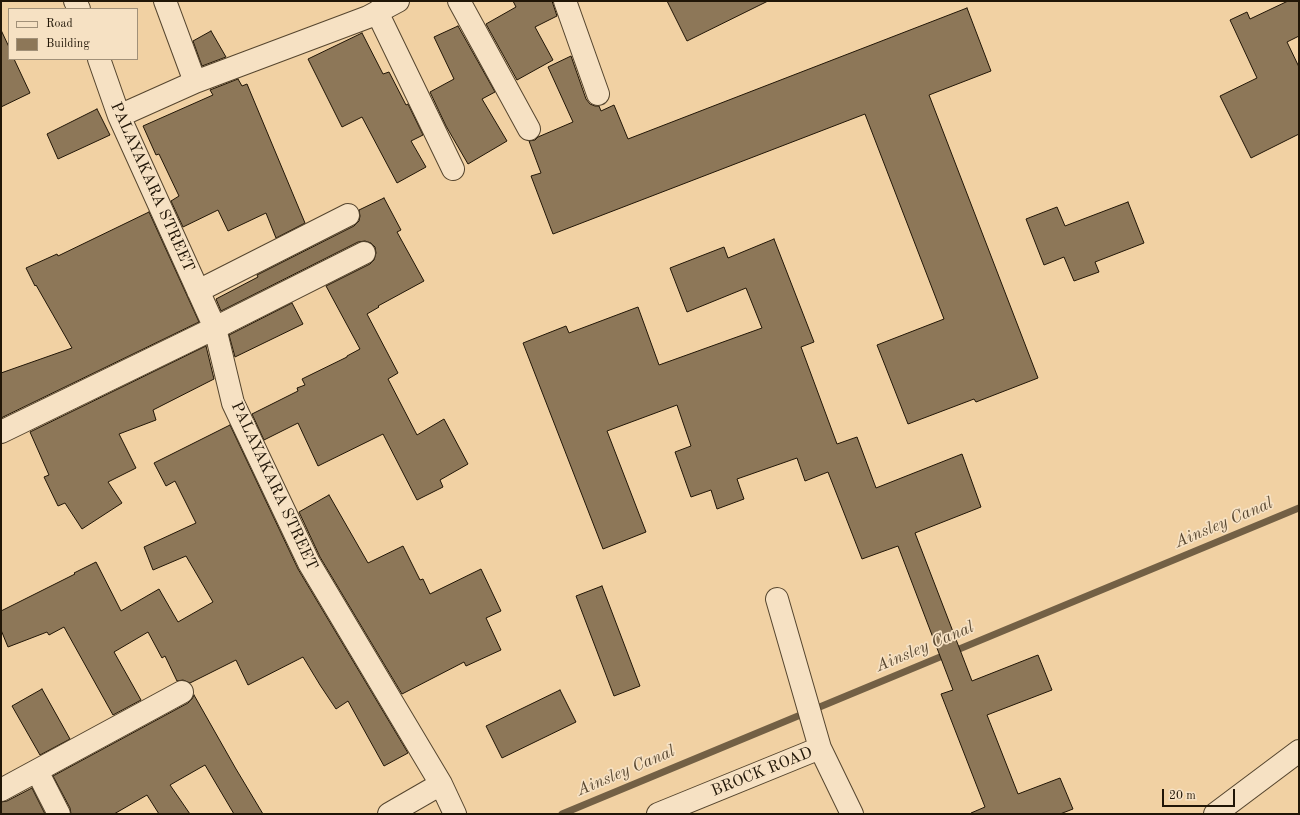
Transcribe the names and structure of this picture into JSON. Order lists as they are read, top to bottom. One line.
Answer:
{"streets":{"street":["PALAYAKARA STREET","BROCK ROAD"]},"water":["Ainsley Canal"],"legend":["Road","Building"],"scale_bar":"20 m"}
